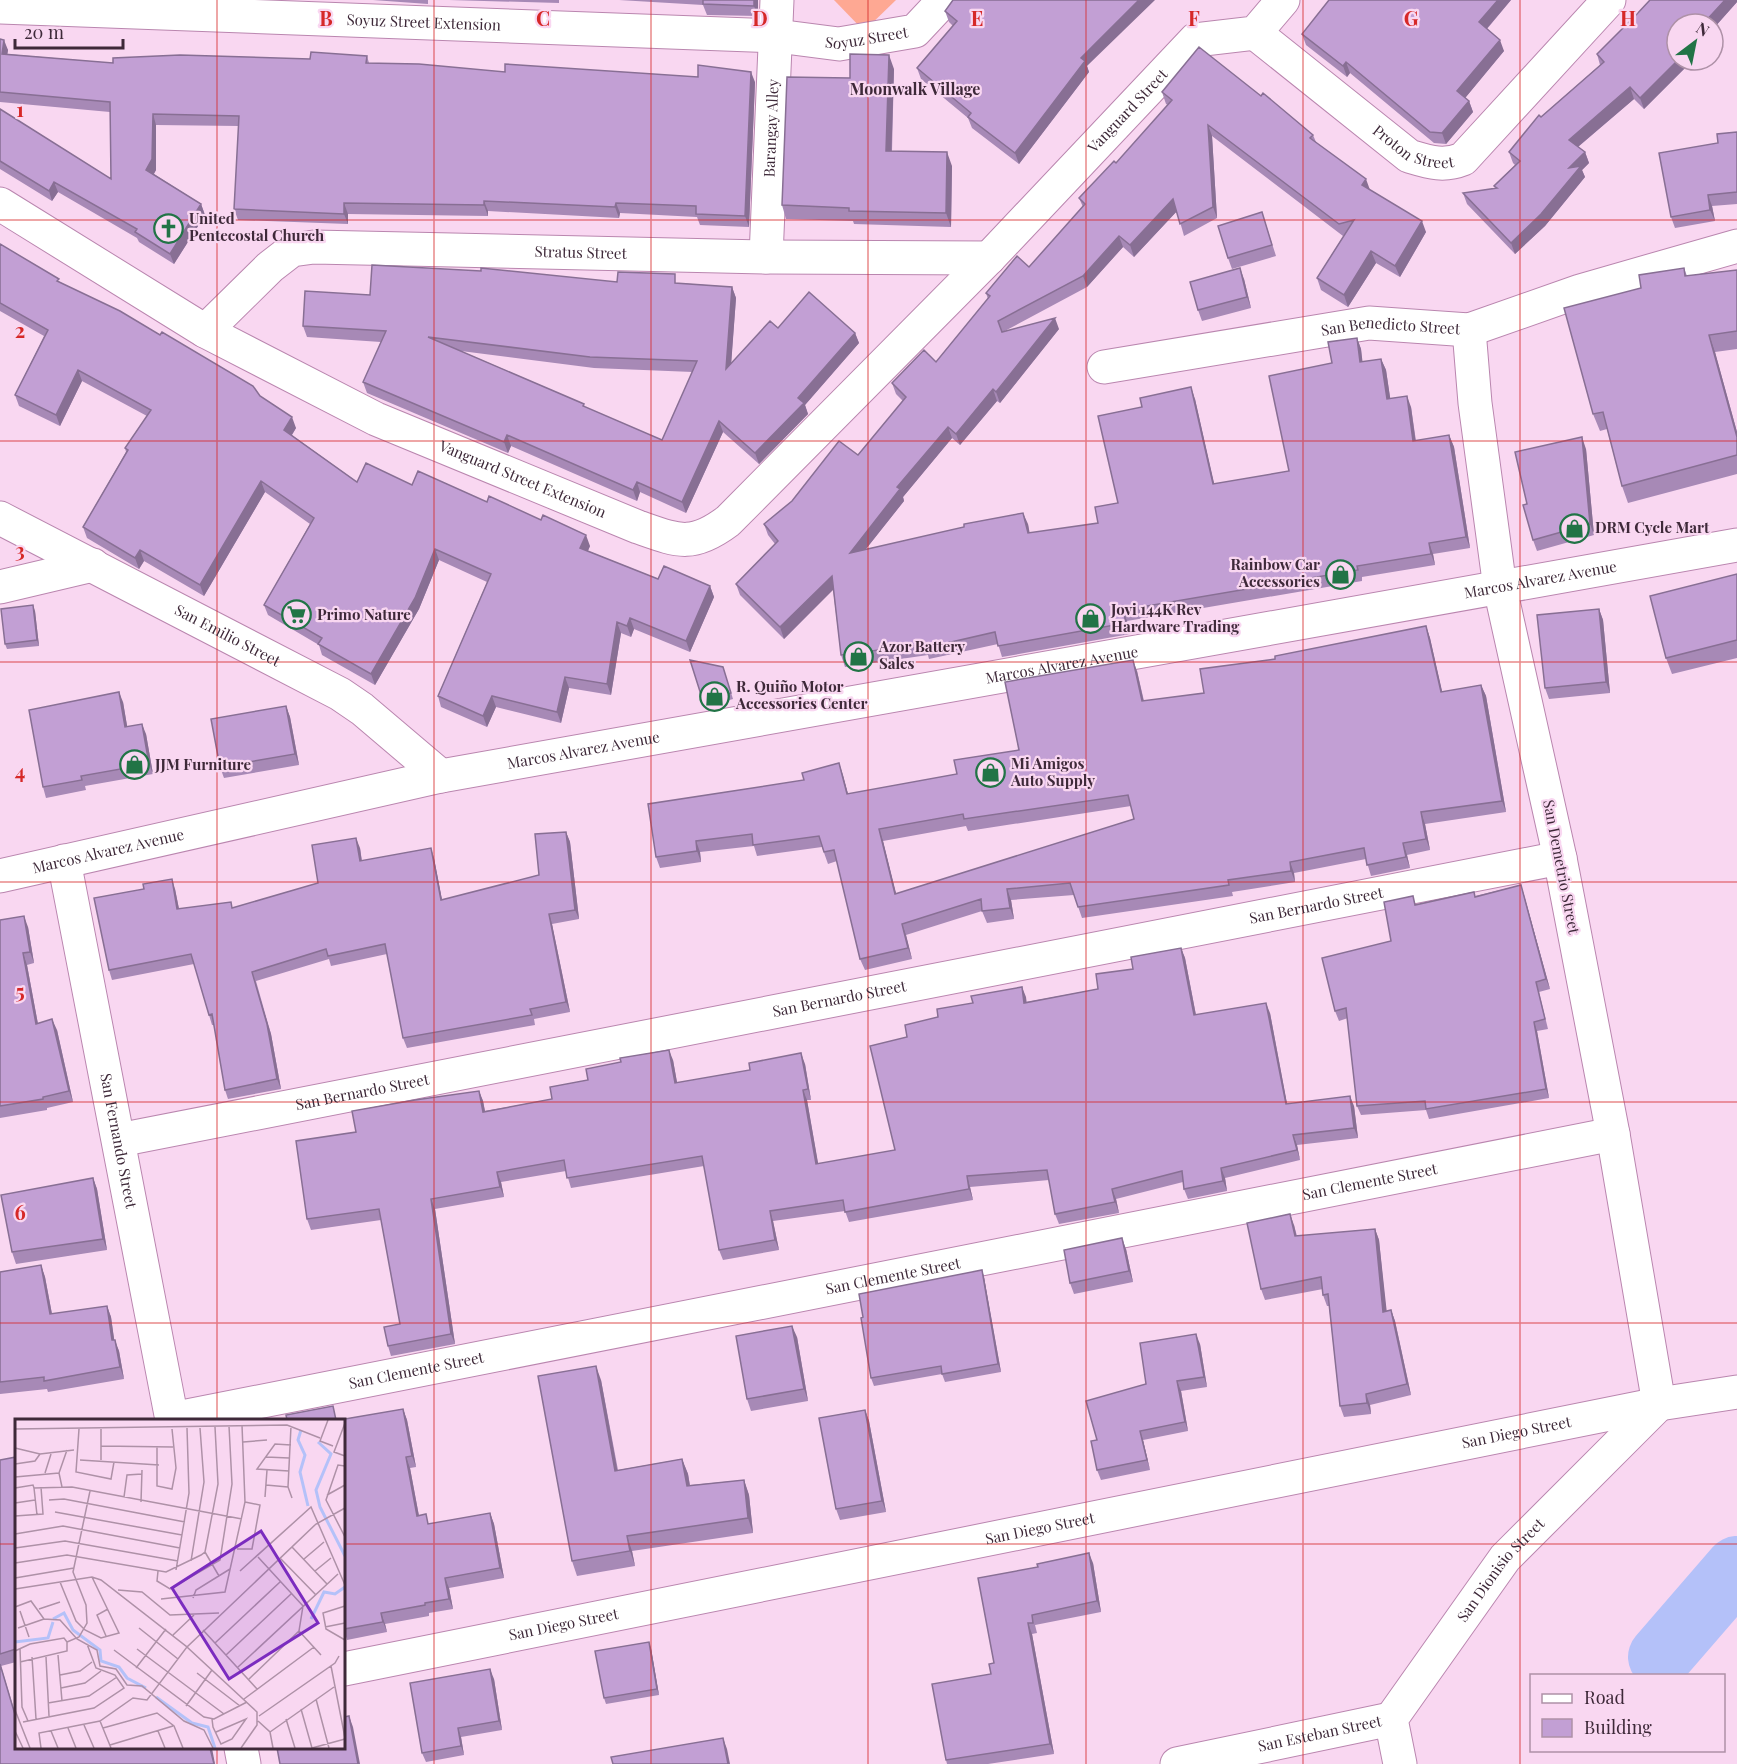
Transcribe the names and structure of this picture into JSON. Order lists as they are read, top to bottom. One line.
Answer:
{"streets":{"street":["Soyuz Street Extension","Soyuz Street","Vanguard Street","Barangay Alley","Proton Street","Stratus Street","San Benedicto Street","Vanguard Street Extension","Marcos Alvarez Avenue","San Emilio Street","San Demetrio Street","San Bernardo Street","San Fernando Street","San Clemente Street","San Diego Street","San Dionisio Street","San Esteban Street"]},"crossings":[["Soyuz Street Extension","Soyuz Street"],["Soyuz Street Extension","Barangay Alley"],["Soyuz Street","Barangay Alley"],["Vanguard Street","Proton Street"],["Vanguard Street","Stratus Street"],["Vanguard Street","Vanguard Street Extension"],["Barangay Alley","Stratus Street"],["Stratus Street","Vanguard Street Extension"],["San Benedicto Street","San Demetrio Street"],["Marcos Alvarez Avenue","San Emilio Street"],["Marcos Alvarez Avenue","San Demetrio Street"],["Marcos Alvarez Avenue","San Fernando Street"],["San Demetrio Street","San Bernardo Street"],["San Demetrio Street","San Clemente Street"],["San Demetrio Street","San Diego Street"],["San Demetrio Street","San Dionisio Street"],["San Bernardo Street","San Fernando Street"],["San Diego Street","San Dionisio Street"],["San Dionisio Street","San Esteban Street"]],"districts":["Moonwalk Village"],"places":{"church":["United Pentecostal Church"],"shop":["DRM Cycle Mart","Rainbow Car Accessories","Jovi 144K Rev Hardware Trading","Azor Battery Sales","R. Quiño Motor Accessories Center","JJM Furniture","Mi Amigos Auto Supply"],"supermarket":["Primo Nature"]},"legend":["Road","Building"],"scale_bar":"20 m","north":"top right","grid":{"columns":["B","C","D","E","F","G","H"],"rows":["1","2","3","4","5","6"]}}
